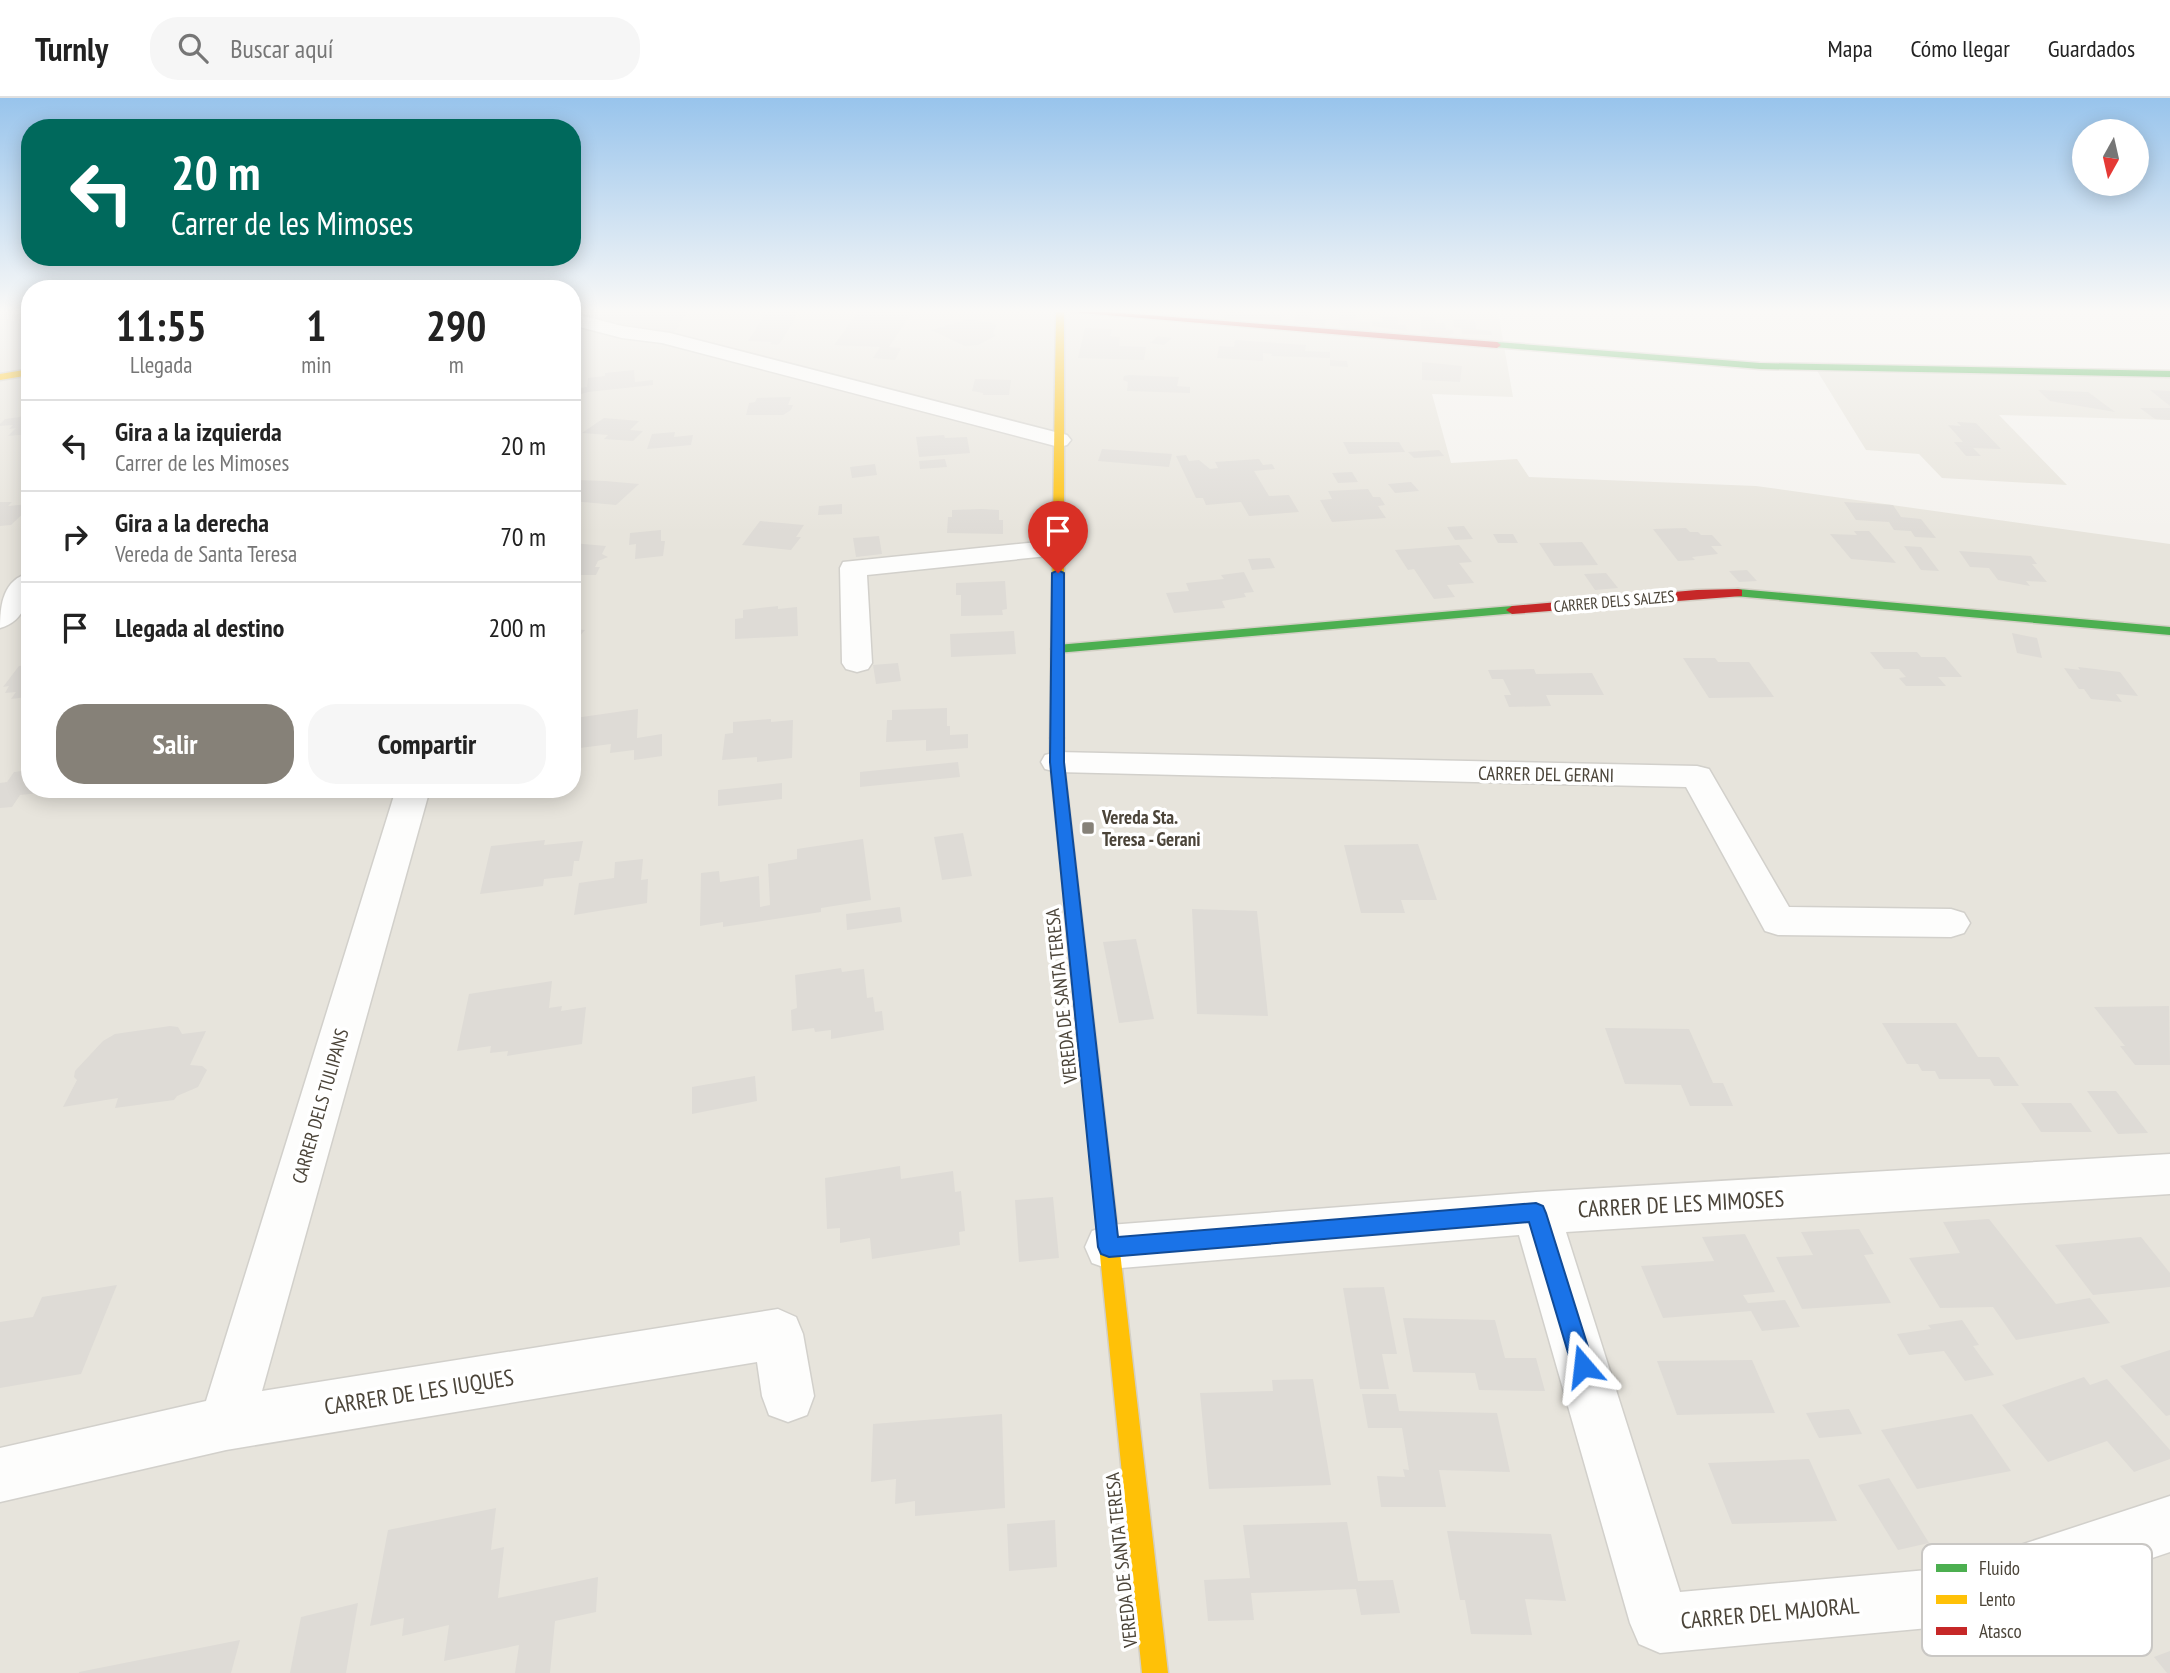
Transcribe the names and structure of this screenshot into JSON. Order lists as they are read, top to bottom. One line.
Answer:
{"streets":{"street":["CARRER DELS SALZES","CARRER DEL GERANI","VEREDA DE SANTA TERESA","CARRER DELS TULIPANS","CARRER DE LES MIMOSES","CARRER DE LES IUQUES","CARRER DEL MAJORAL"]},"crossings":[["CARRER DELS SALZES","VEREDA DE SANTA TERESA"],["CARRER DEL GERANI","VEREDA DE SANTA TERESA"],["VEREDA DE SANTA TERESA","CARRER DE LES MIMOSES"],["CARRER DELS TULIPANS","CARRER DE LES IUQUES"],["CARRER DE LES MIMOSES","CARRER DEL MAJORAL"]],"places":{"transit":["Vereda Sta. Teresa - Gerani"]},"legend":["Fluido","Lento","Atasco"],"north":"bottom","page":{"header":"Turnly","search":"Buscar aquí","nav":["Mapa","Cómo llegar","Guardados"],"turn":["20 m","Carrer de les Mimoses"],"eta":["11:55","Llegada","1","min","290","m"],"list":[{"name":"Gira a la izquierda","note":"Carrer de les Mimoses","value":"20 m"},{"name":"Gira a la derecha","note":"Vereda de Santa Teresa","value":"70 m"},{"name":"Llegada al destino","value":"200 m"}],"buttons":["Salir","Compartir"]}}
